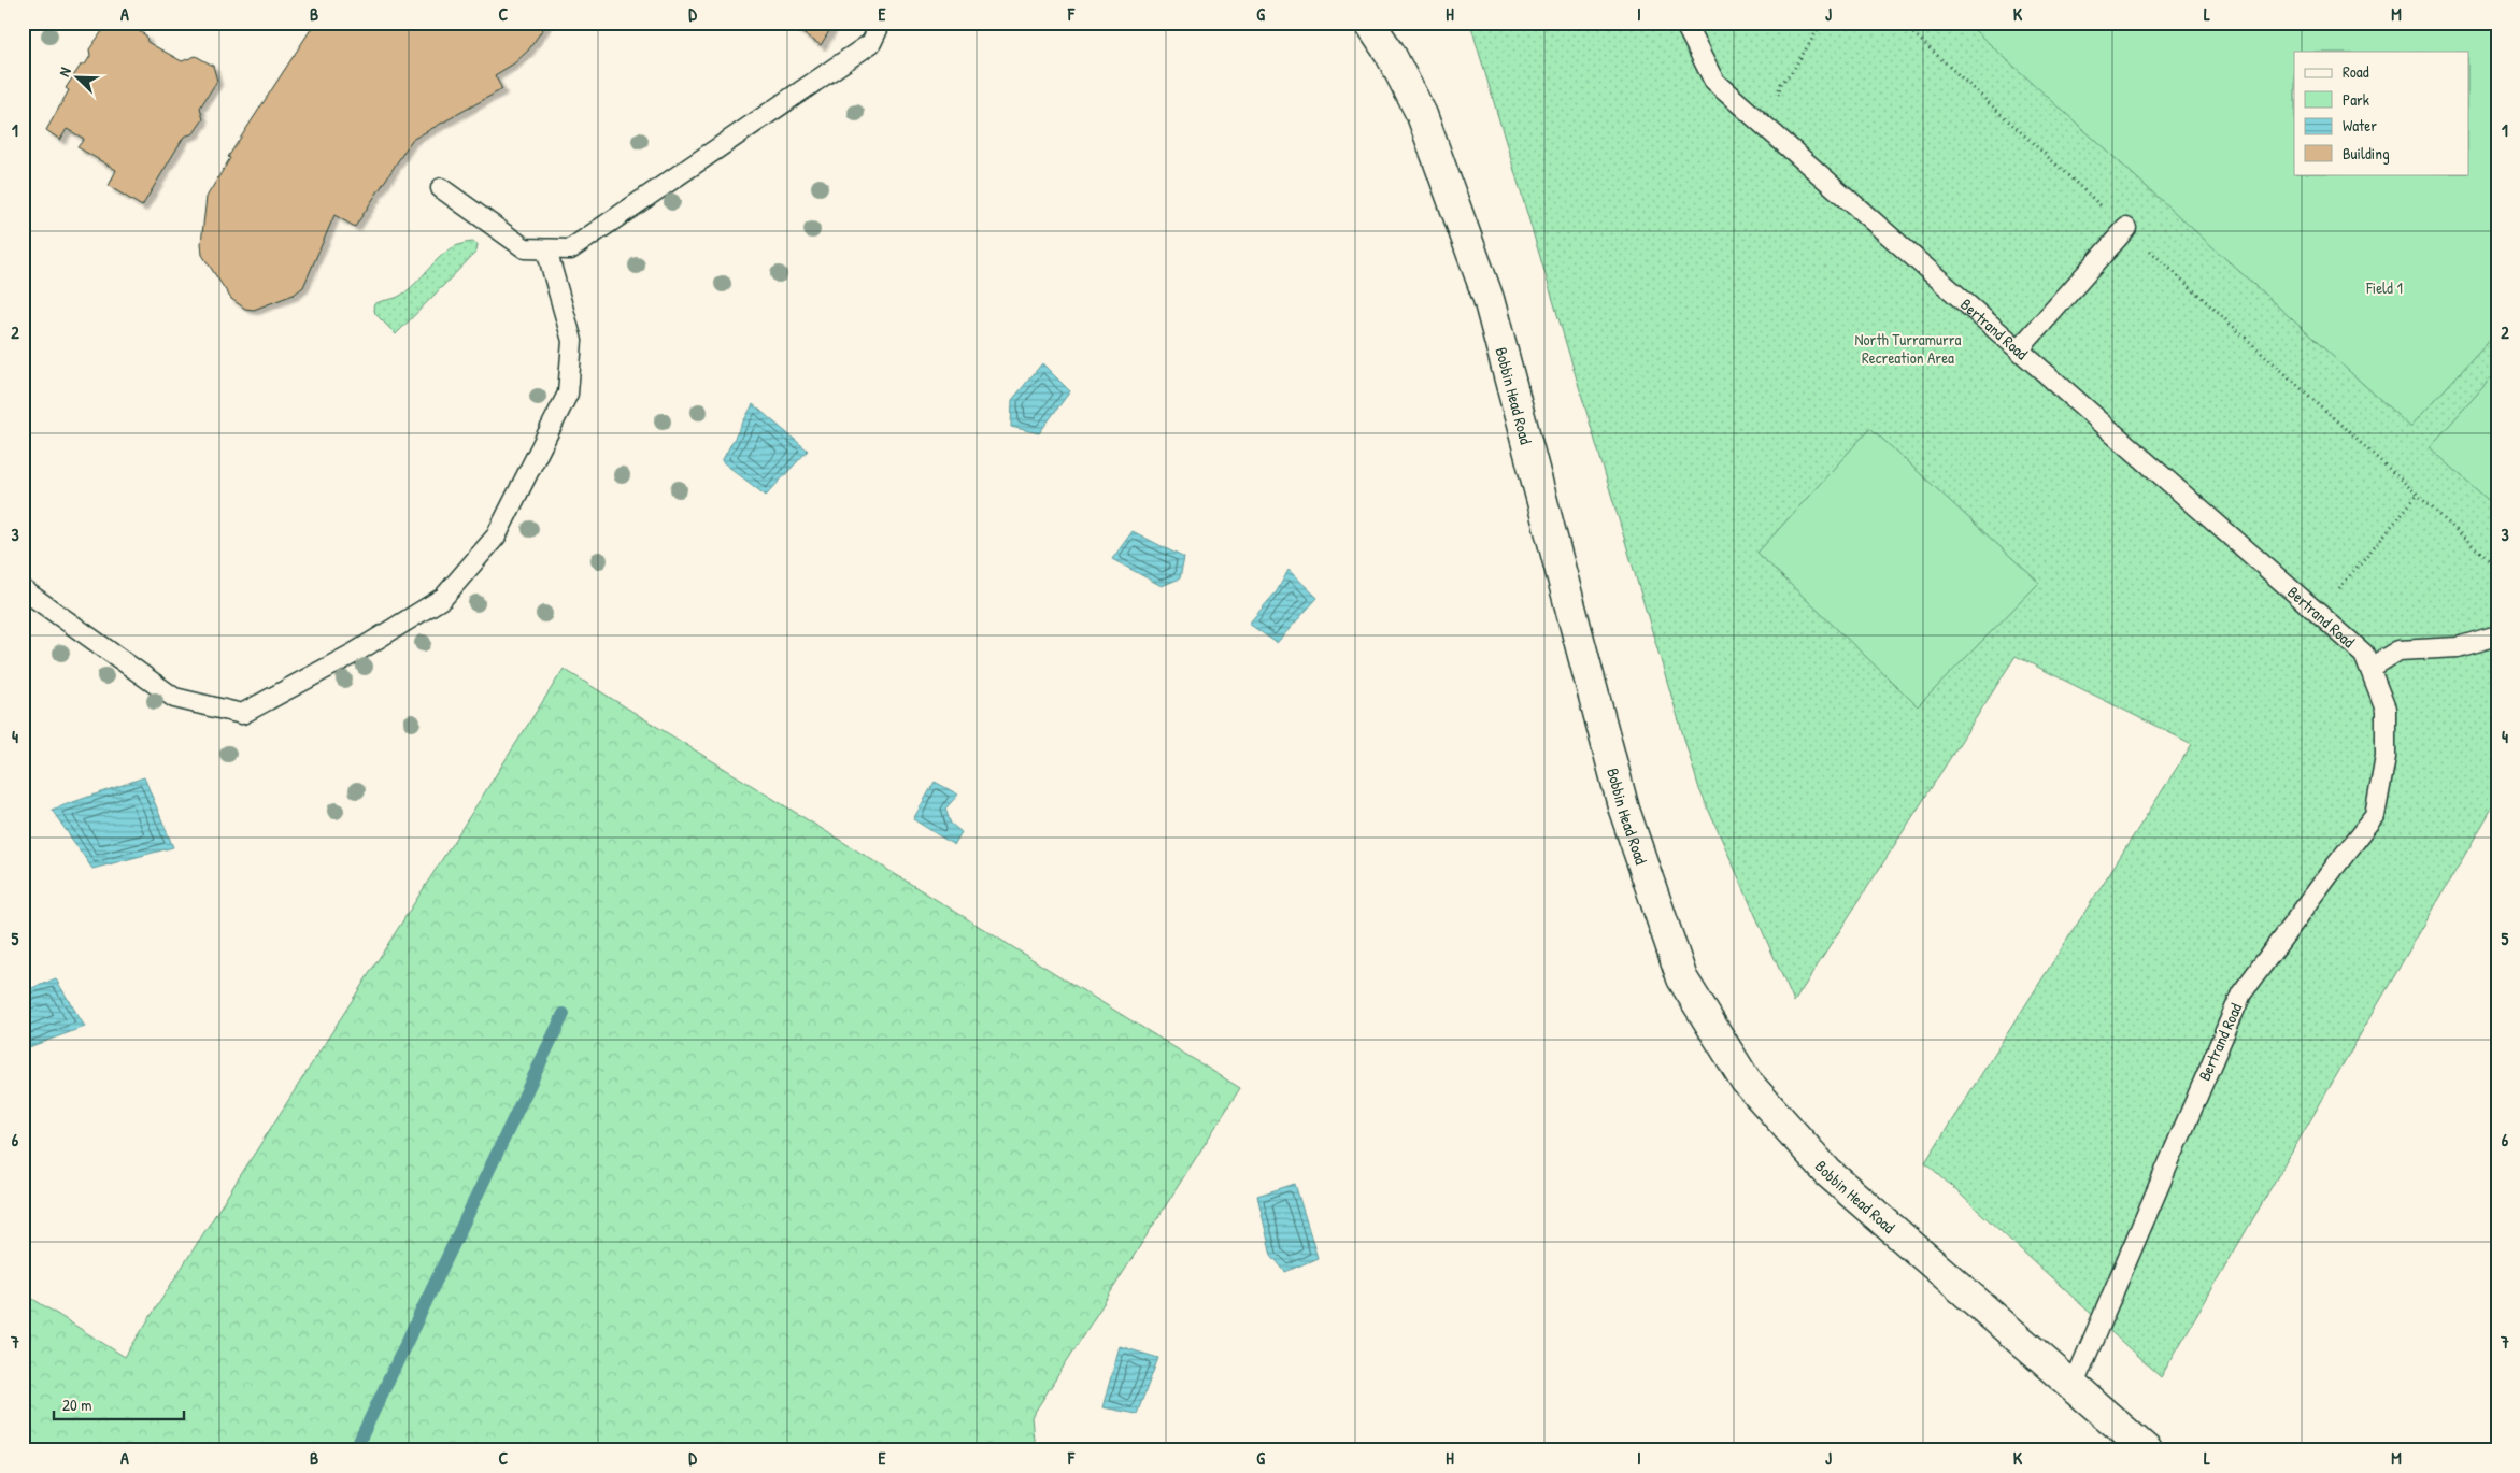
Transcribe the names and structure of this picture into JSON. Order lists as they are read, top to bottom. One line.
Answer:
{"streets":{"main road":["Bobbin Head Road"],"lane":["Bertrand Road"]},"crossings":[["Bertrand Road","Bobbin Head Road"]],"parks":["Field 1","North Turramurra Recreation Area"],"legend":["Road","Park","Water","Building"],"scale_bar":"20 m","north":"top left","grid":{"columns":["A","B","C","D","E","F","G","H","I","J","K","L","M"],"rows":["1","2","3","4","5","6","7"]}}
